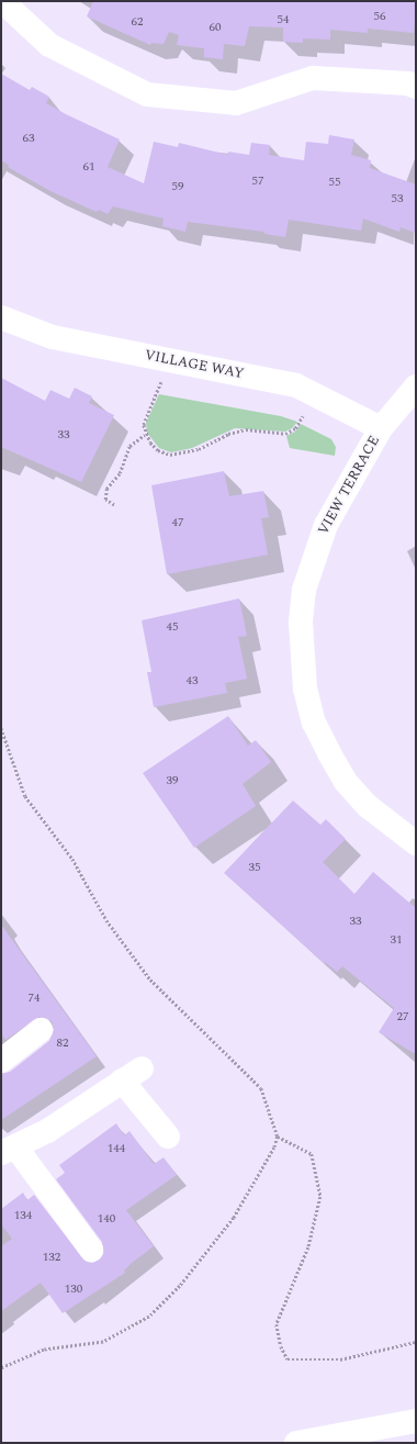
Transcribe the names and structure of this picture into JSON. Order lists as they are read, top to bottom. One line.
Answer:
{"streets":{"main road":["VILLAGE WAY","VIEW TERRACE"]},"crossings":[["VILLAGE WAY","VIEW TERRACE"]],"house_numbers":["56","54","62","60","63","61","57","55","59","53","33","47","45","43","39","35","33","31","74","27","82","144","134","140","132","130"]}
